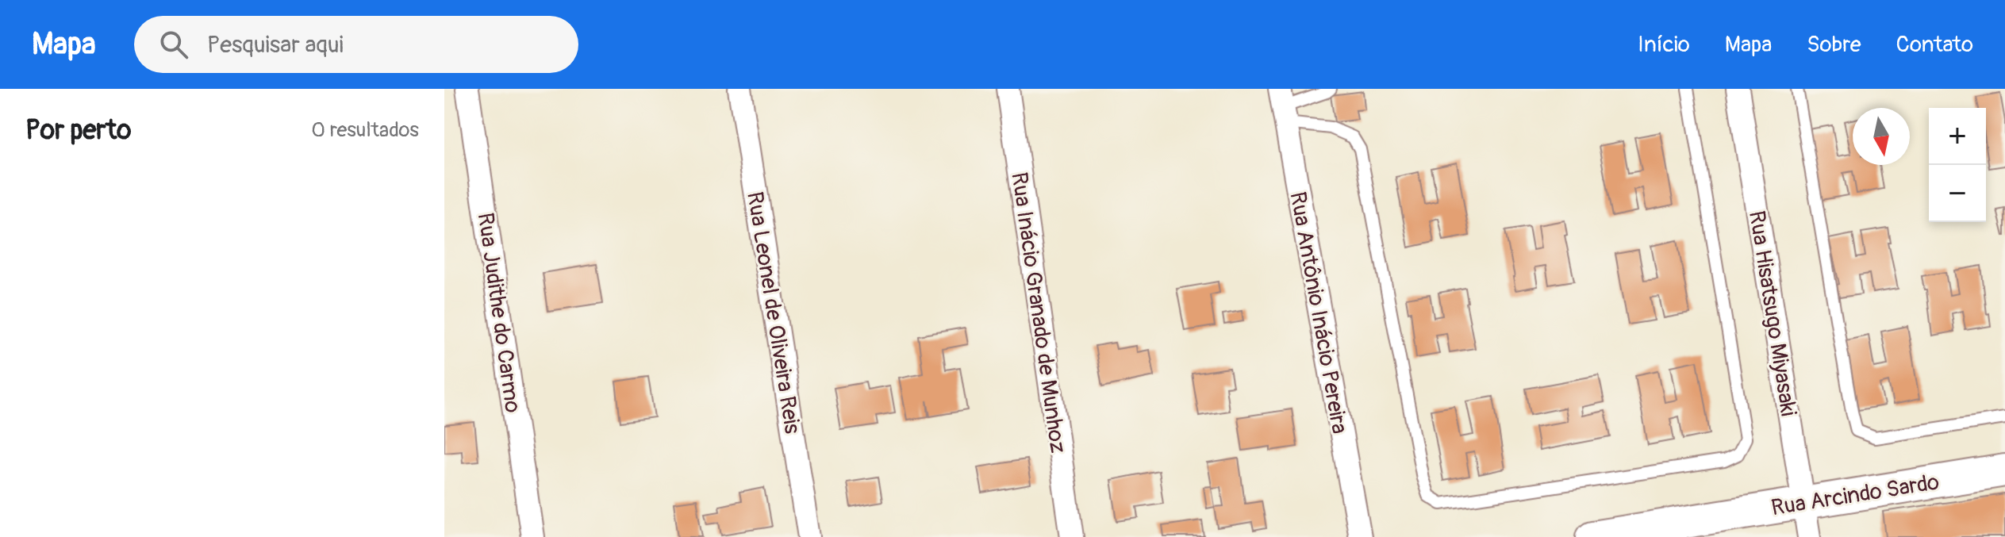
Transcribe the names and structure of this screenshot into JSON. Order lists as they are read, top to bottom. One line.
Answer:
{"streets":{"street":["Rua Judithe do Carmo","Rua Leonel de Oliveira Reis","Rua Inácio Granado de Munhoz","Rua Antônio Inácio Pereira","Rua Hisatsugo Miyasaki","Rua Arcindo Sardo"]},"crossings":[["Rua Hisatsugo Miyasaki","Rua Arcindo Sardo"]],"north":"bottom","page":{"header":"Mapa","search":"Pesquisar aqui","nav":["Início","Mapa","Sobre","Contato"],"heading":["Por perto","0 resultados"],"map_buttons":["+","−"]}}
